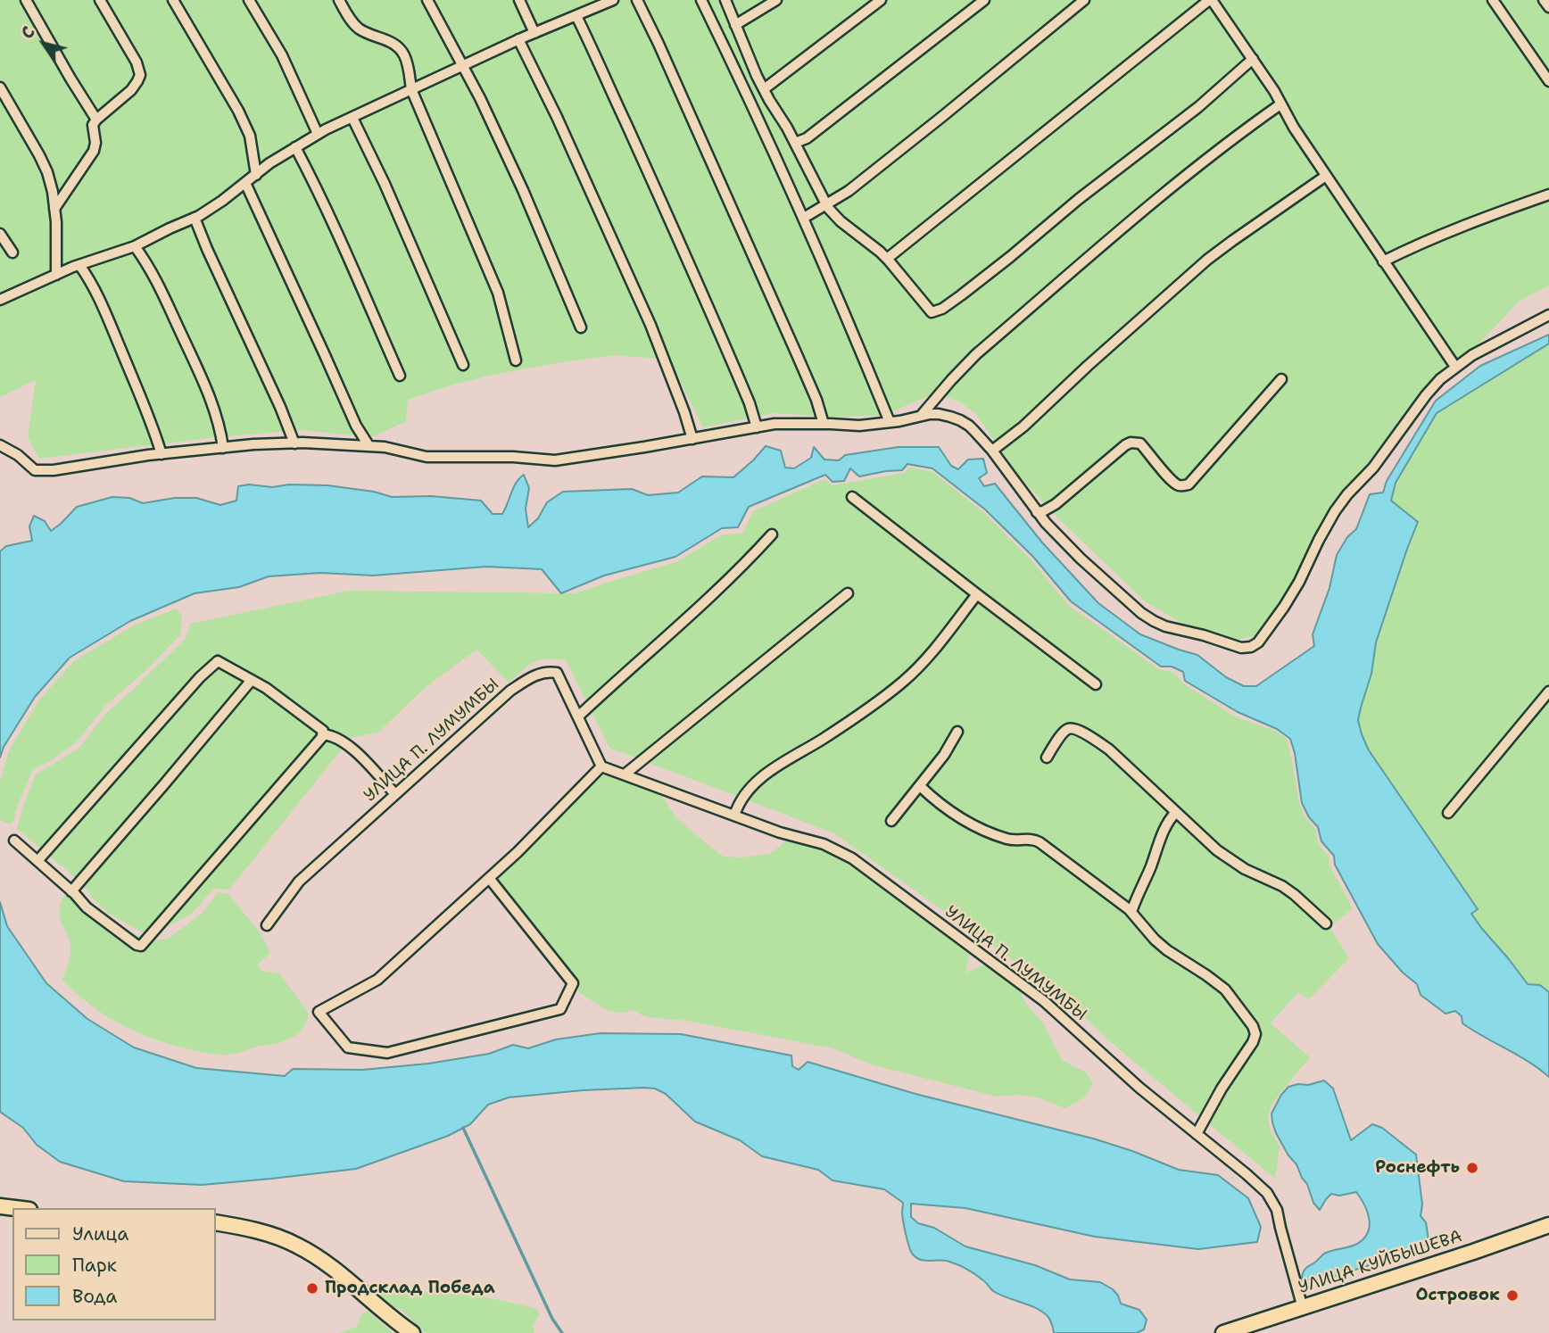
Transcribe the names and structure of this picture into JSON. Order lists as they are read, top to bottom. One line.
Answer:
{"streets":{"highway":["УЛИЦА КУЙБЫШЕВА"],"street":["УЛИЦА П. ЛУМУМБЫ"]},"crossings":[["УЛИЦА П. ЛУМУМБЫ","УЛИЦА КУЙБЫШЕВА"]],"places":["Роснефть","Продсклад Победа","Островок"],"legend":["Улица","Парк","Вода"],"north":"top left"}
